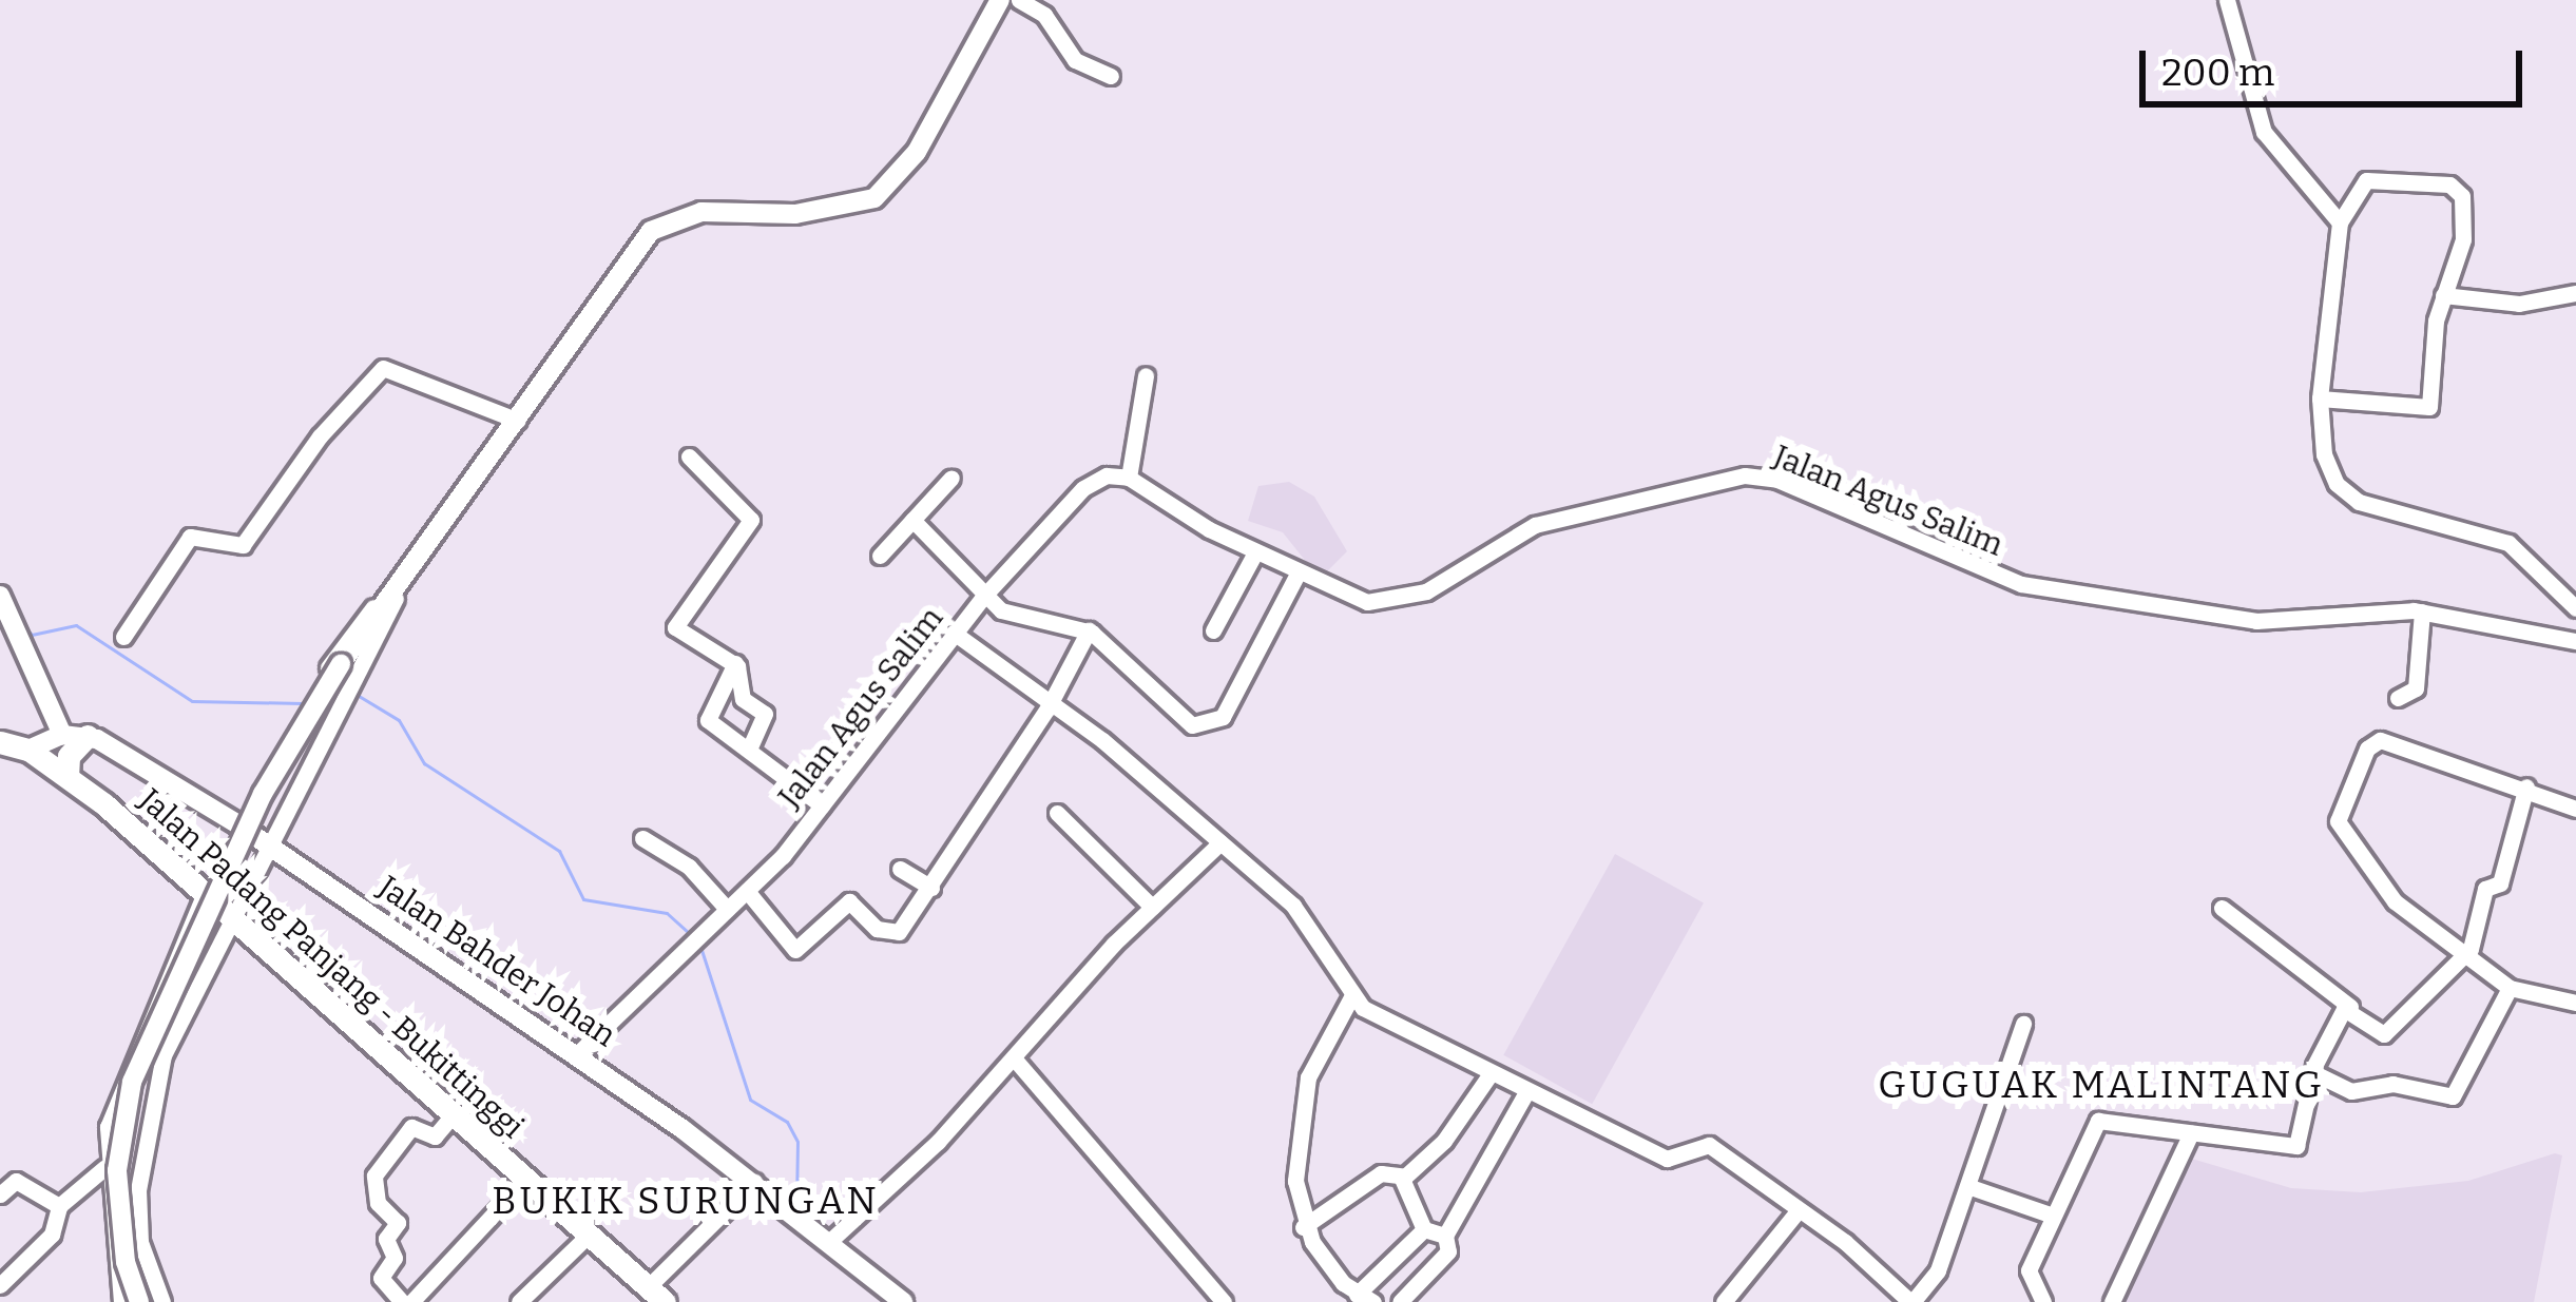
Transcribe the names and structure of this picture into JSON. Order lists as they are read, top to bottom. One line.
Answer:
{"streets":{"highway":["Jalan Padang Panjang - Bukittinggi"],"main road":["Jalan Bahder Johan"],"street":["Jalan Agus Salim"]},"crossings":[["Jalan Agus Salim","Jalan Bahder Johan"],["Jalan Bahder Johan","Jalan Padang Panjang - Bukittinggi"]],"districts":["GUGUAK MALINTANG","BUKIK SURUNGAN"],"scale_bar":"200 m"}
